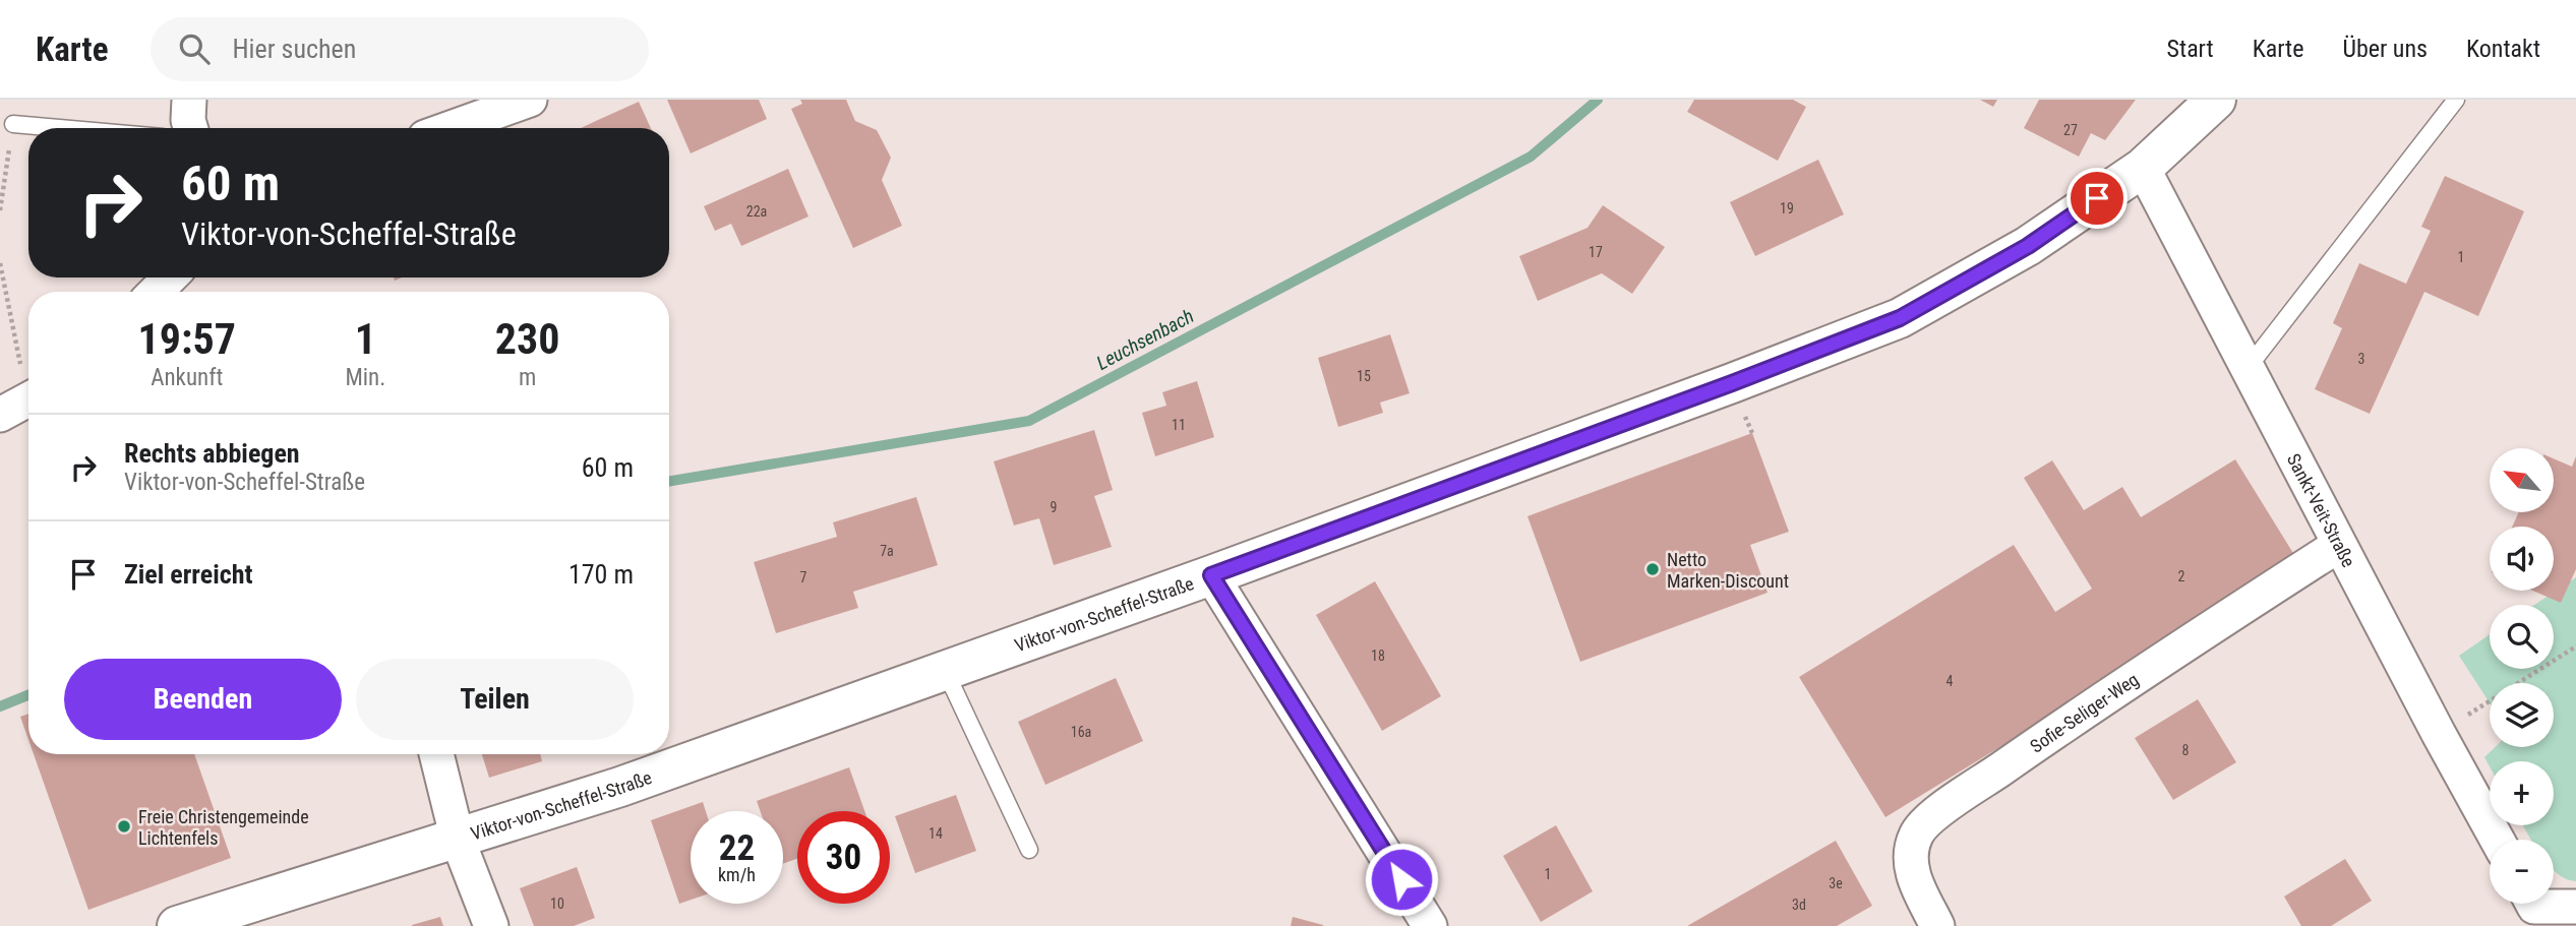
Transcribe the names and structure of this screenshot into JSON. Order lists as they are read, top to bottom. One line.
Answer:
{"streets":{"street":["Sankt-Veit-Straße","Viktor-von-Scheffel-Straße","Sofie-Seliger-Weg"]},"crossings":[["Sankt-Veit-Straße","Viktor-von-Scheffel-Straße"],["Sankt-Veit-Straße","Sofie-Seliger-Weg"]],"water":["Leuchsenbach"],"places":["Netto Marken-Discount","Freie Christengemeinde Lichtenfels"],"house_numbers":["27","19","22a","17","1","3","15","11","9","7a","2","7","18","4","16a","8","14","1","3e","10","3d"],"north":"top left","page":{"header":"Karte","search":"Hier suchen","nav":["Start","Karte","Über uns","Kontakt"],"turn":["60 m","Viktor-von-Scheffel-Straße"],"eta":["19:57","Ankunft","1","Min.","230","m"],"list":[{"name":"Rechts abbiegen","note":"Viktor-von-Scheffel-Straße","value":"60 m"},{"name":"Ziel erreicht","value":"170 m"}],"map_buttons":["+","−"],"buttons":["Beenden","Teilen"],"speed":"22 km/h","limit":"30"}}
